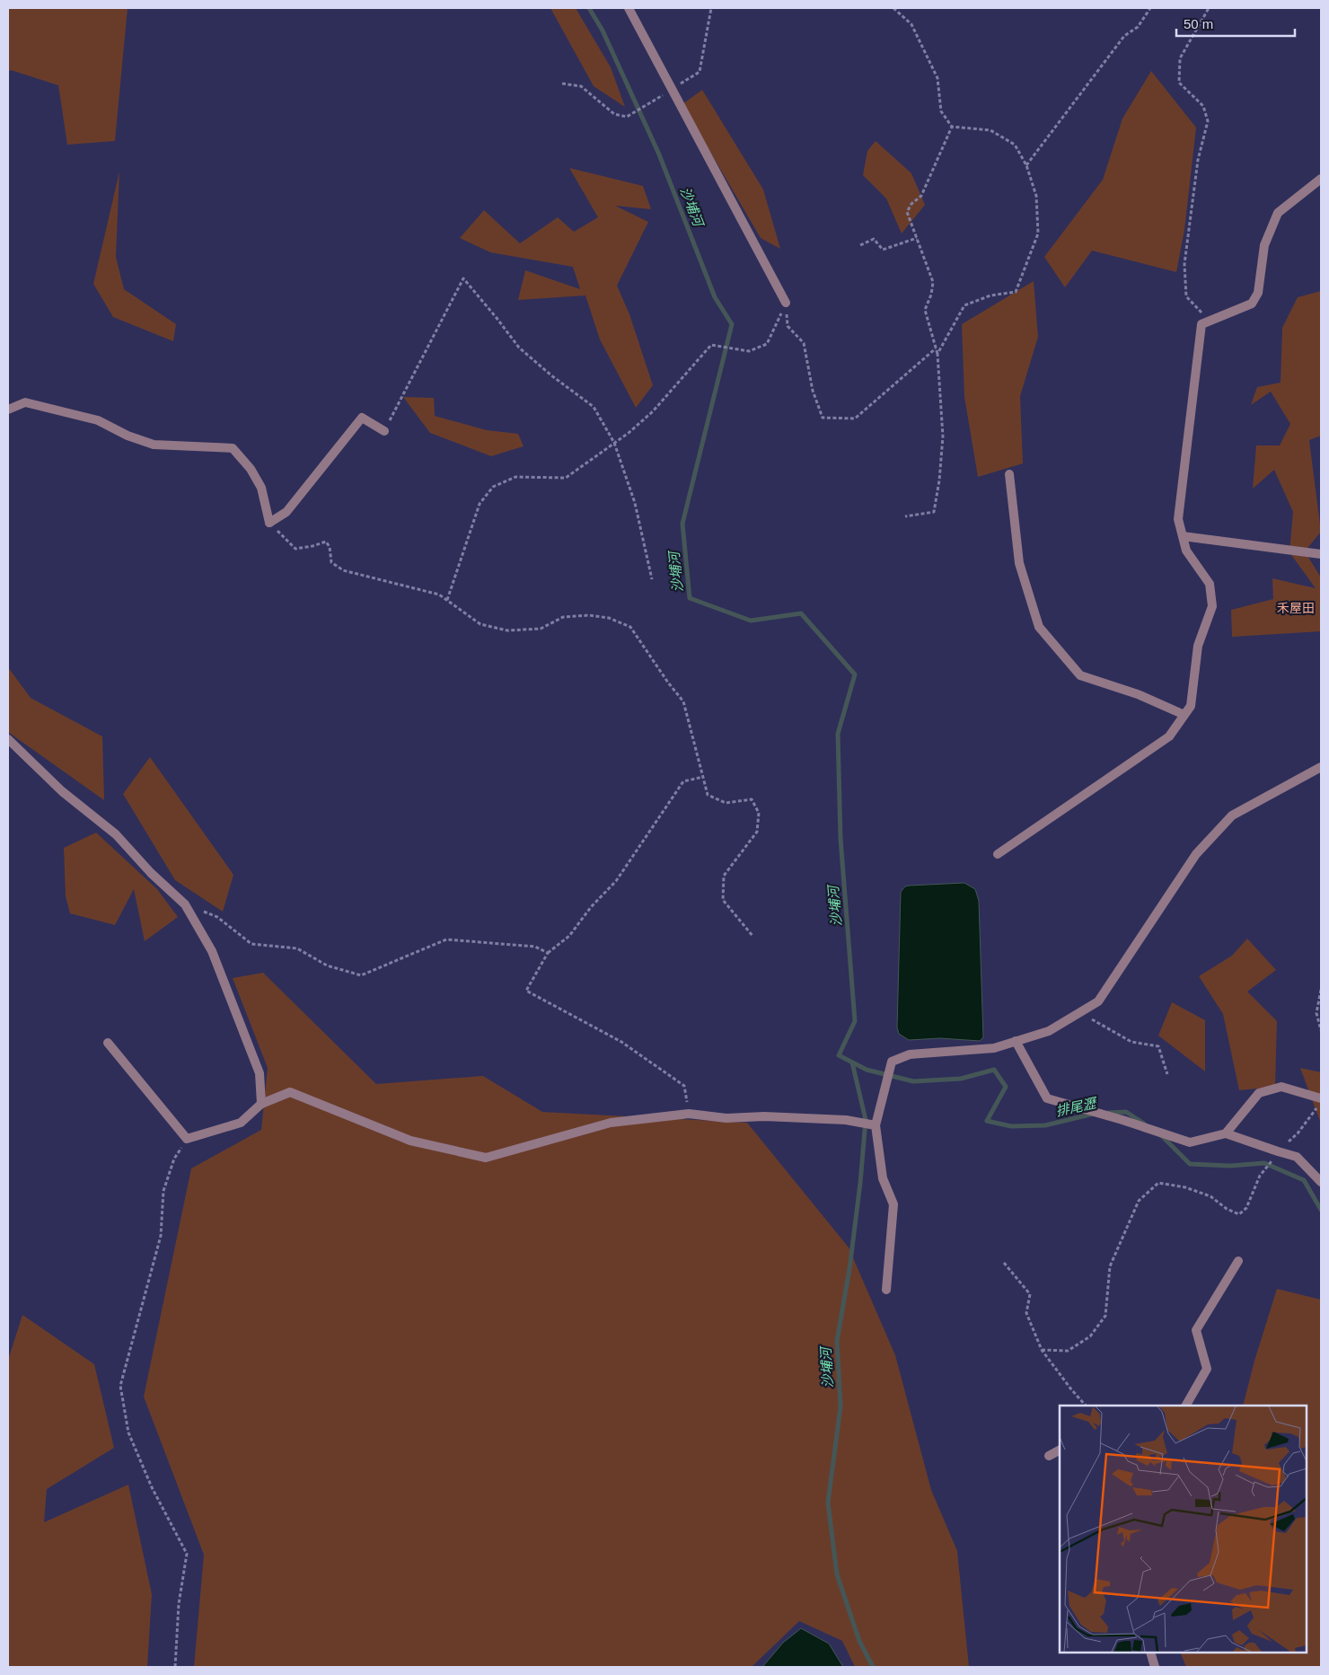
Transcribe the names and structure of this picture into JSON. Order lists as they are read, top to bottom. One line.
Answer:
{"water":["沙埔河","排尾瀝"],"parks":["禾屋田"],"scale_bar":"50 m"}
